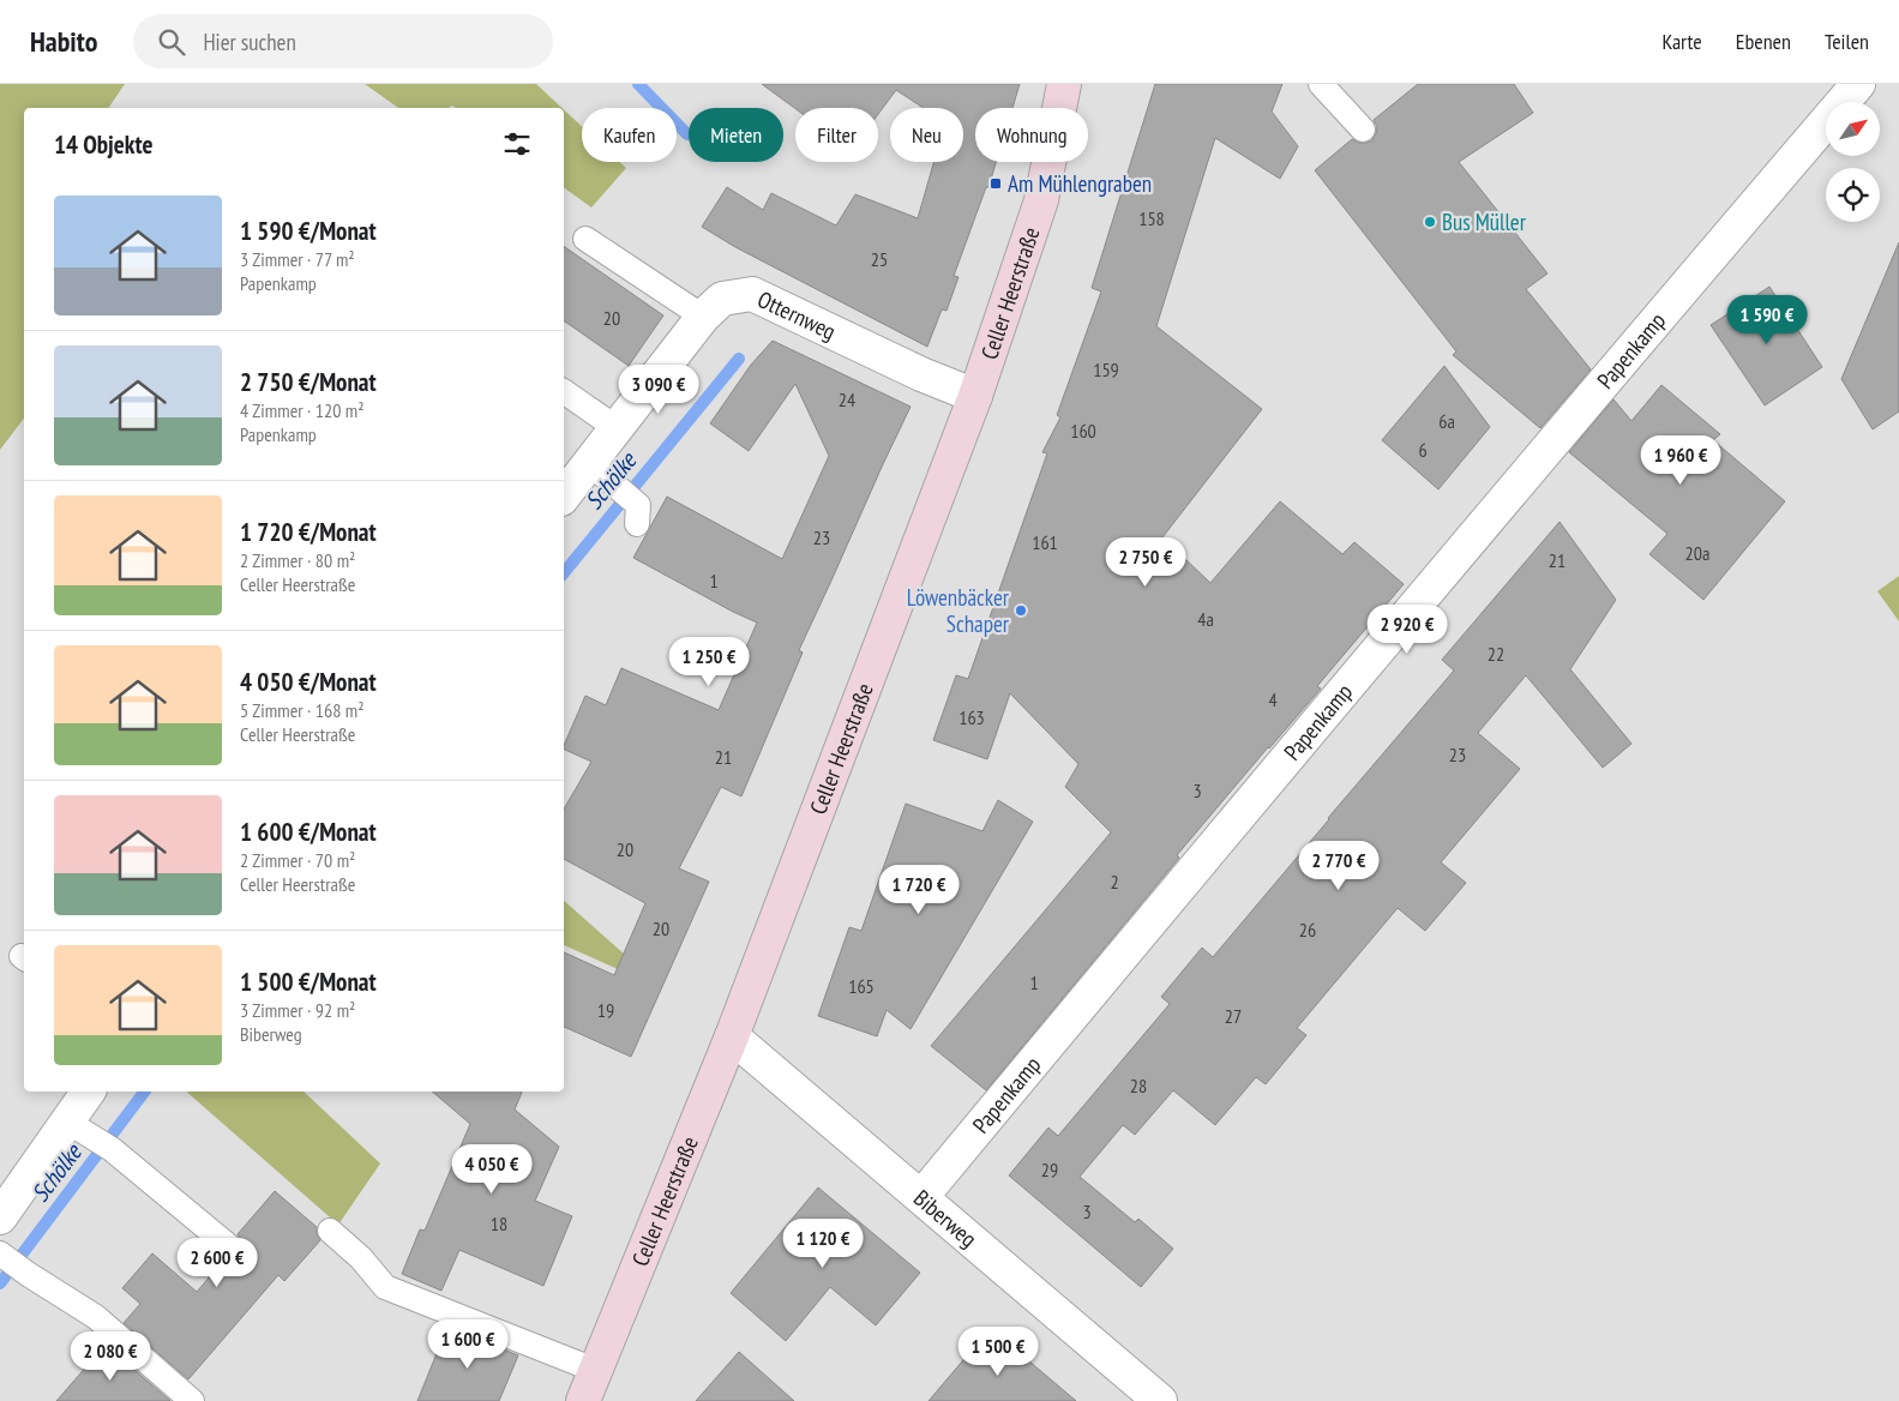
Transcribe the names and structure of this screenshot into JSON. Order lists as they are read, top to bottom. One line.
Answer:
{"streets":{"main road":["Celler Heerstraße"],"street":["Otternweg","Papenkamp","Biberweg"]},"crossings":[["Celler Heerstraße","Otternweg"],["Celler Heerstraße","Biberweg"],["Papenkamp","Biberweg"]],"water":["Schölke"],"places":{"transit":["Am Mühlengraben"],"other":["Bus Müller","Löwenbäcker Schaper"]},"house_numbers":["158","25","20","159","24","6a","160","6","23","161","20a","21","1","4a","22","4","163","23","21","3","20","2","20","26","1","165","19","27","28","29","3","18"],"north":"top right","page":{"header":"Habito","search":"Hier suchen","nav":["Karte","Ebenen","Teilen"],"chip":["Kaufen","Mieten","Filter","Neu","Wohnung"],"heading":"14 Objekte","list":[{"name":"1 590 €/Monat","note":"3 Zimmer · 77 m² · Papenkamp"},{"name":"2 750 €/Monat","note":"4 Zimmer · 120 m² · Papenkamp"},{"name":"1 720 €/Monat","note":"2 Zimmer · 80 m² · Celler Heerstraße"},{"name":"4 050 €/Monat","note":"5 Zimmer · 168 m² · Celler Heerstraße"},{"name":"1 600 €/Monat","note":"2 Zimmer · 70 m² · Celler Heerstraße"},{"name":"1 500 €/Monat","note":"3 Zimmer · 92 m² · Biberweg"}],"price":["1 590 €","3 090 €","1 960 €","2 750 €","2 920 €","1 250 €","2 770 €","1 720 €","4 050 €","1 120 €","2 600 €","1 600 €","1 500 €","2 080 €"]}}
